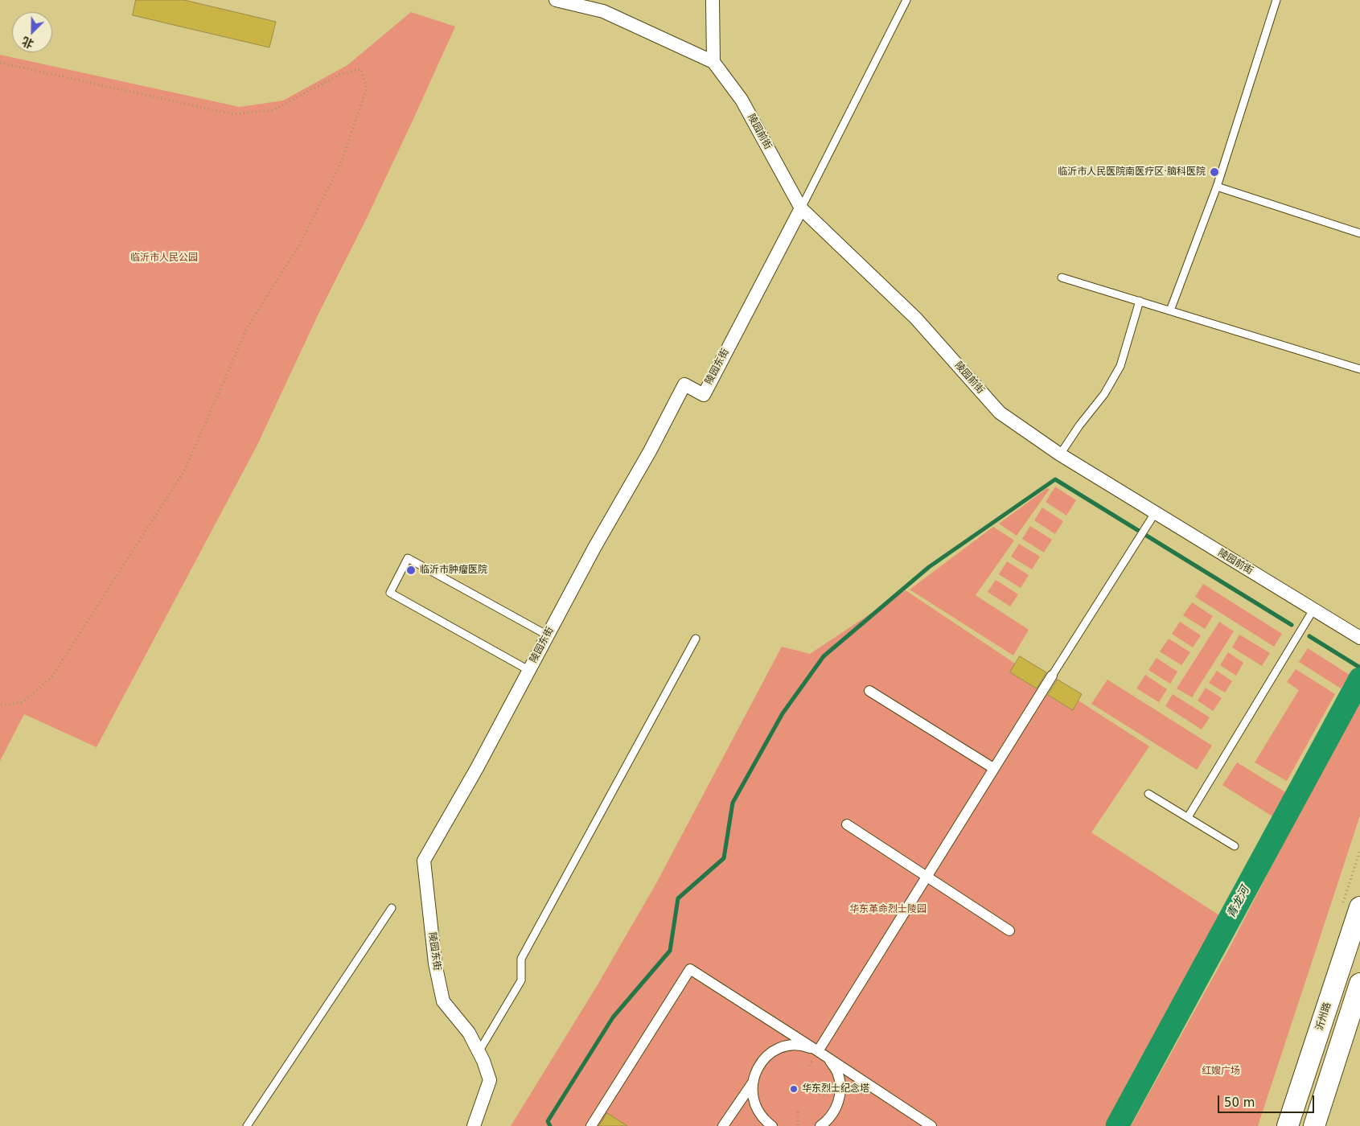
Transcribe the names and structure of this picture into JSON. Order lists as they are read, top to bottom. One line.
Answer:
{"streets":{"main road":["沂州路"],"street":["陵园前街","陵园东街"]},"crossings":[["陵园前街","陵园东街"]],"water":["青龙河"],"parks":["临沂市人民公园","华东革命烈士陵园","红嫂广场"],"places":["临沂市人民医院南医疗区·脑科医院","临沂市肿瘤医院","华东烈士纪念塔"],"scale_bar":"50 m","north":"bottom left"}
